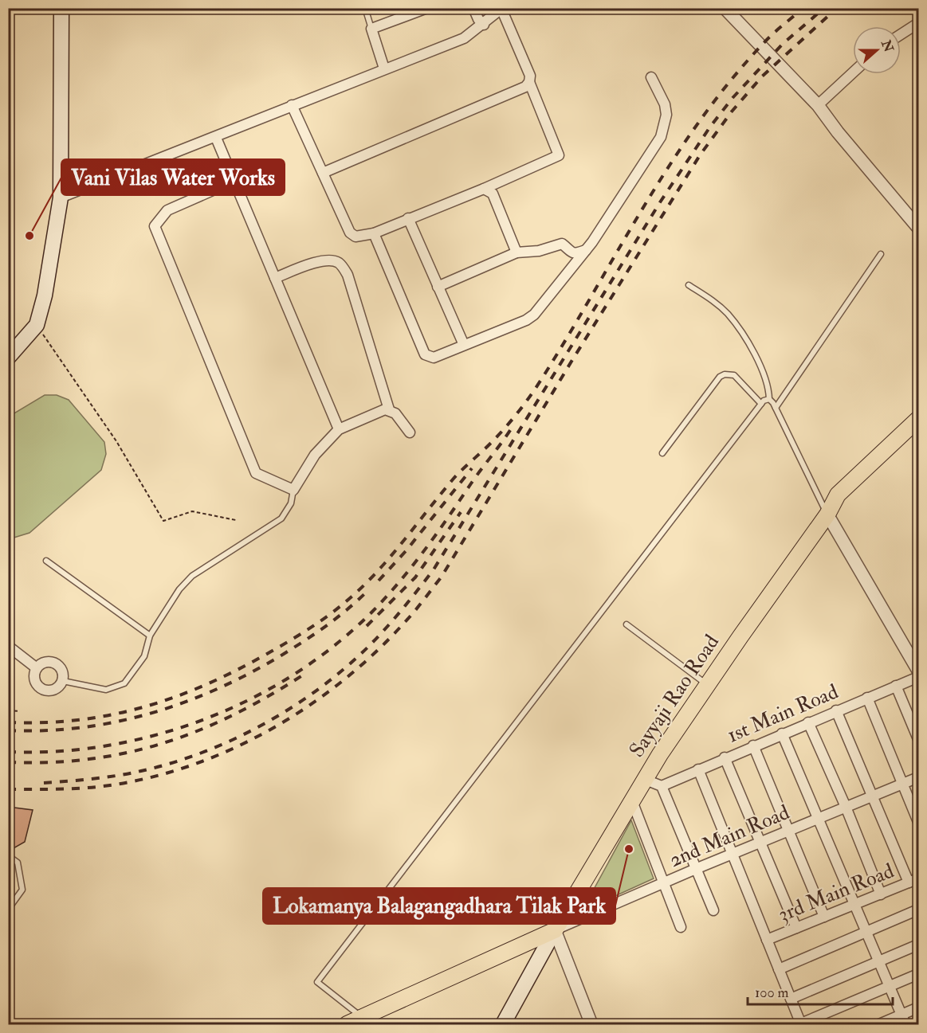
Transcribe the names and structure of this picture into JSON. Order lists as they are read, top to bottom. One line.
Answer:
{"streets":{"main road":["Sayyaji Rao Road"],"street":["1st Main Road","2nd Main Road","3rd Main Road"]},"crossings":[["Sayyaji Rao Road","2nd Main Road"]],"places":["Vani Vilas Water Works","Lokamanya Balagangadhara Tilak Park"],"scale_bar":"100 m","north":"right"}
